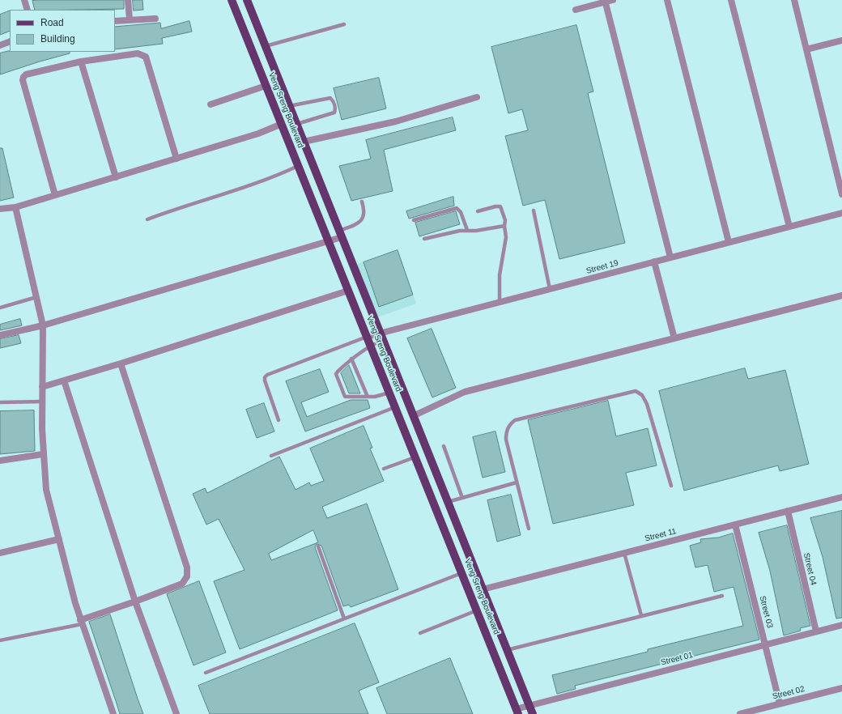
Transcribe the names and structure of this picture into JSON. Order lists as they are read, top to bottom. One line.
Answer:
{"streets":{"main road":["Veng Sreng Boulevard"],"street":["Street 19","Street 11","Street 04","Street 03","Street 01","Street 02"]},"crossings":[["Veng Sreng Boulevard","Street 19"],["Veng Sreng Boulevard","Street 11"],["Veng Sreng Boulevard","Street 01"],["Street 11","Street 04"],["Street 11","Street 03"],["Street 04","Street 01"],["Street 03","Street 01"],["Street 03","Street 02"]],"legend":["Road","Building"]}
